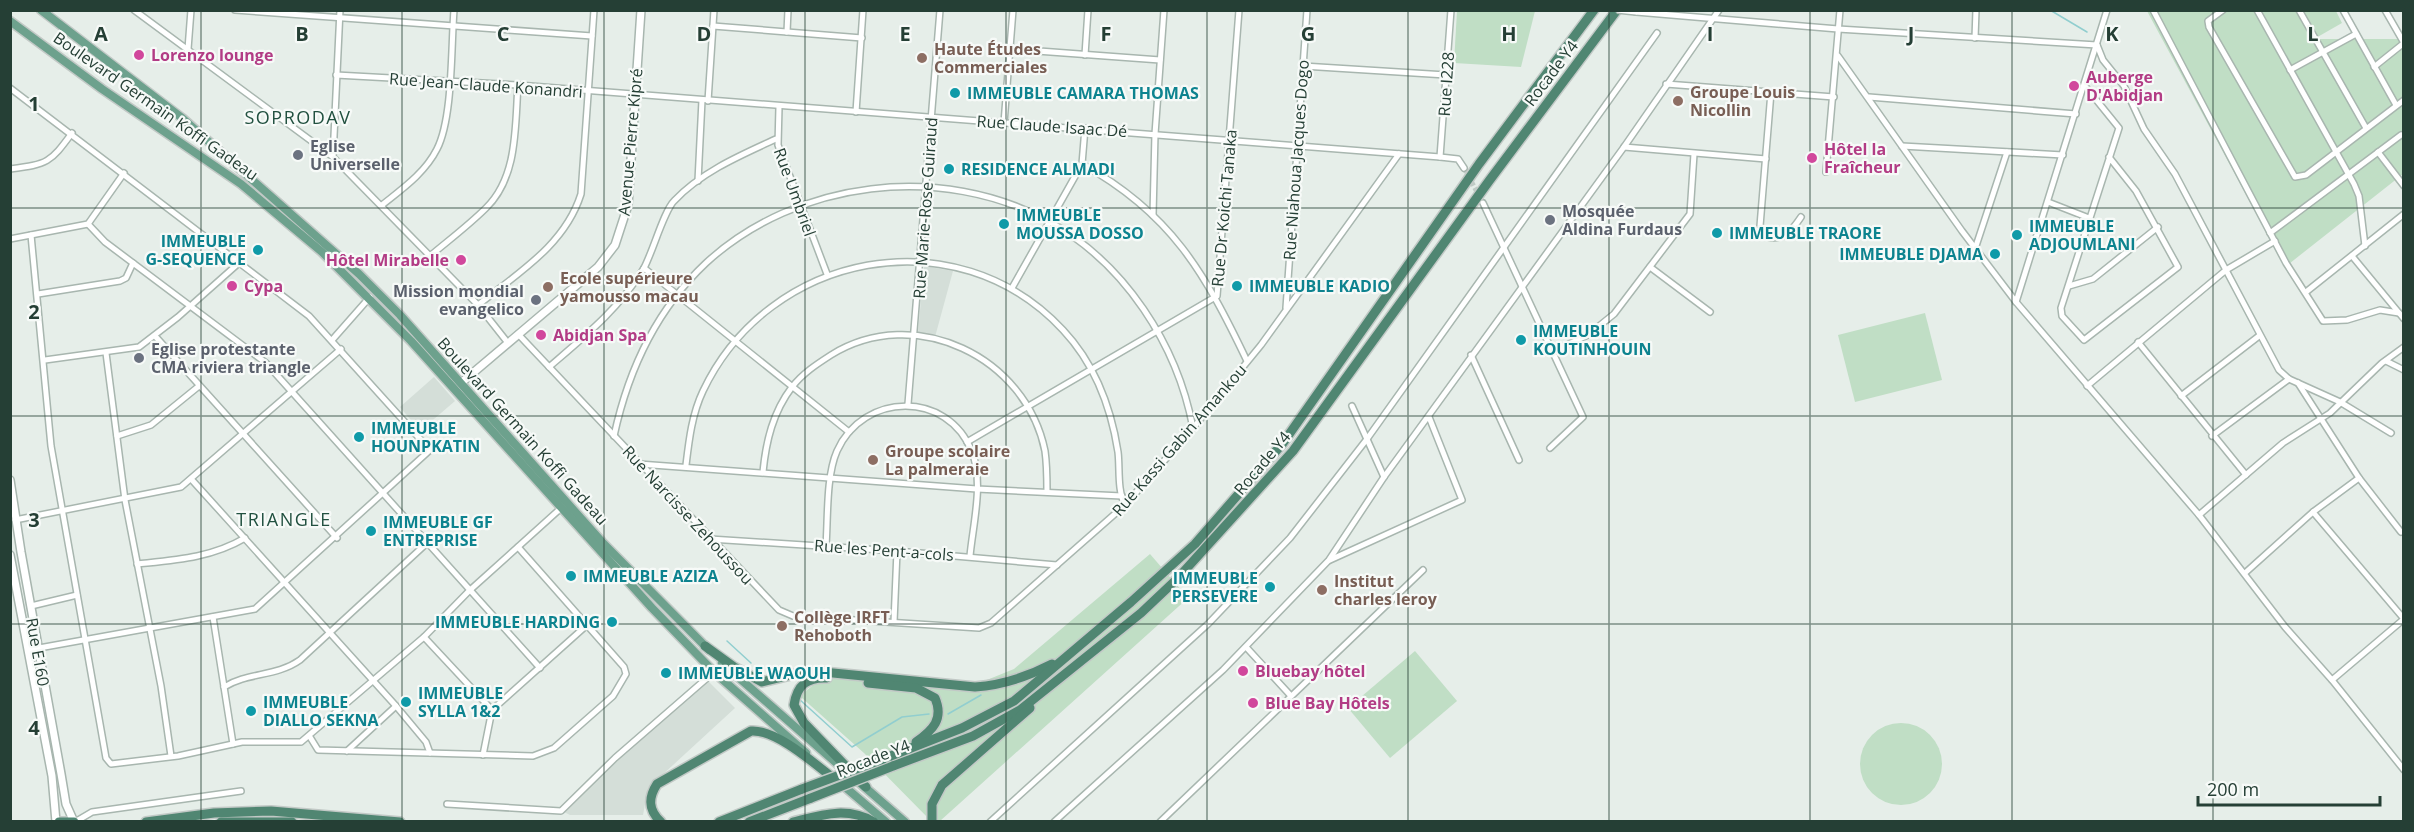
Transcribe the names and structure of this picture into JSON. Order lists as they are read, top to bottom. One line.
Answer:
{"streets":{"highway":["Rocade Y4"],"main road":["Boulevard Germain Koffi Gadeau"],"street":["Rue I228","Rue Jean-Claude Konandri","Rue Claude Isaac Dé","Avenue Pierre Kipré","Rue Niahoua Jacques Dogo","Rue Umbriel","Rue Marie-Rose Guiraud","Rue Dr Koichi Tanaka","Rue Kassi Gabin Amankou","Rue Narcisse Zehoussou","Rue les Pent-a-cols","Rue E160"]},"crossings":[["Rue I228","Rue Claude Isaac Dé"],["Rue Jean-Claude Konandri","Rue Claude Isaac Dé"],["Rue Jean-Claude Konandri","Avenue Pierre Kipré"],["Boulevard Germain Koffi Gadeau","Avenue Pierre Kipré"],["Rue Claude Isaac Dé","Avenue Pierre Kipré"],["Rue Claude Isaac Dé","Rue Niahoua Jacques Dogo"],["Rue Claude Isaac Dé","Rue Umbriel"],["Rue Claude Isaac Dé","Rue Marie-Rose Guiraud"],["Rue Claude Isaac Dé","Rue Dr Koichi Tanaka"],["Rue Claude Isaac Dé","Rue Kassi Gabin Amankou"],["Avenue Pierre Kipré","Rue Narcisse Zehoussou"],["Rue Niahoua Jacques Dogo","Rue Kassi Gabin Amankou"],["Rue Kassi Gabin Amankou","Rue Narcisse Zehoussou"],["Rue Kassi Gabin Amankou","Rue les Pent-a-cols"],["Rue Narcisse Zehoussou","Rue les Pent-a-cols"]],"districts":["SOPRODAV","TRIANGLE"],"places":["Lorenzo lounge","Haute Études Commerciales","Auberge D'Abidjan","IMMEUBLE CAMARA THOMAS","Groupe Louis Nicollin","Eglise Universelle","Hôtel la Fraîcheur","RESIDENCE ALMADI","Mosquée Aldina Furdaus","IMMEUBLE MOUSSA DOSSO","IMMEUBLE TRAORE","IMMEUBLE ADJOUMLANI","IMMEUBLE G-SEQUENCE","IMMEUBLE DJAMA","Hôtel Mirabelle","Cypa","IMMEUBLE KADIO","Ecole supérieure yamousso macau","Mission mondial evangelico","Abidjan Spa","IMMEUBLE KOUTINHOUIN","Eglise protestante CMA riviera triangle","IMMEUBLE HOUNPKATIN","Groupe scolaire La palmeraie","IMMEUBLE GF ENTREPRISE","IMMEUBLE AZIZA","IMMEUBLE PERSEVERE","Institut charles leroy","IMMEUBLE HARDING","Collège IRFT Rehoboth","Bluebay hôtel","IMMEUBLE WAOUH","IMMEUBLE SYLLA 1&2","Blue Bay Hôtels","IMMEUBLE DIALLO SEKNA"],"scale_bar":"200 m","grid":{"columns":["A","B","C","D","E","F","G","H","I","J","K","L"],"rows":["1","2","3","4"]}}
